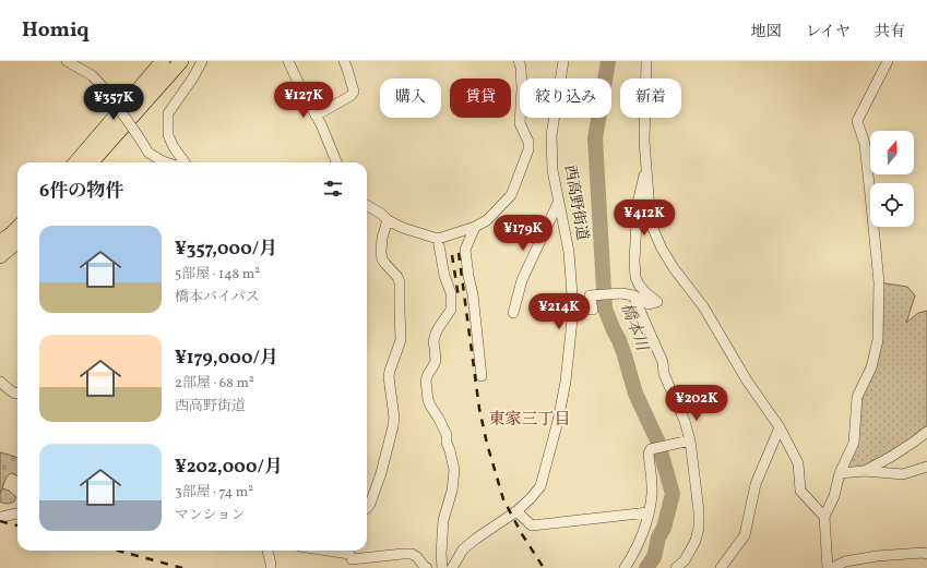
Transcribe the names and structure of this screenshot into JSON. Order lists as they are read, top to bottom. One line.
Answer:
{"streets":{"street":["西高野街道"]},"districts":["東家三丁目"],"water":["橋本川"],"north":"top","page":{"header":"Homiq","nav":["地図","レイヤ","共有"],"chip":["購入","賃貸","絞り込み","新着"],"price":["¥127K","¥357K","¥412K","¥179K","¥214K","¥202K"],"heading":"6件の物件","list":[{"name":"¥357,000/月","note":"5部屋 · 148 m² · 橋本バイパス"},{"name":"¥179,000/月","note":"2部屋 · 68 m² · 西高野街道"},{"name":"¥202,000/月","note":"3部屋 · 74 m² · マンション"}]}}
